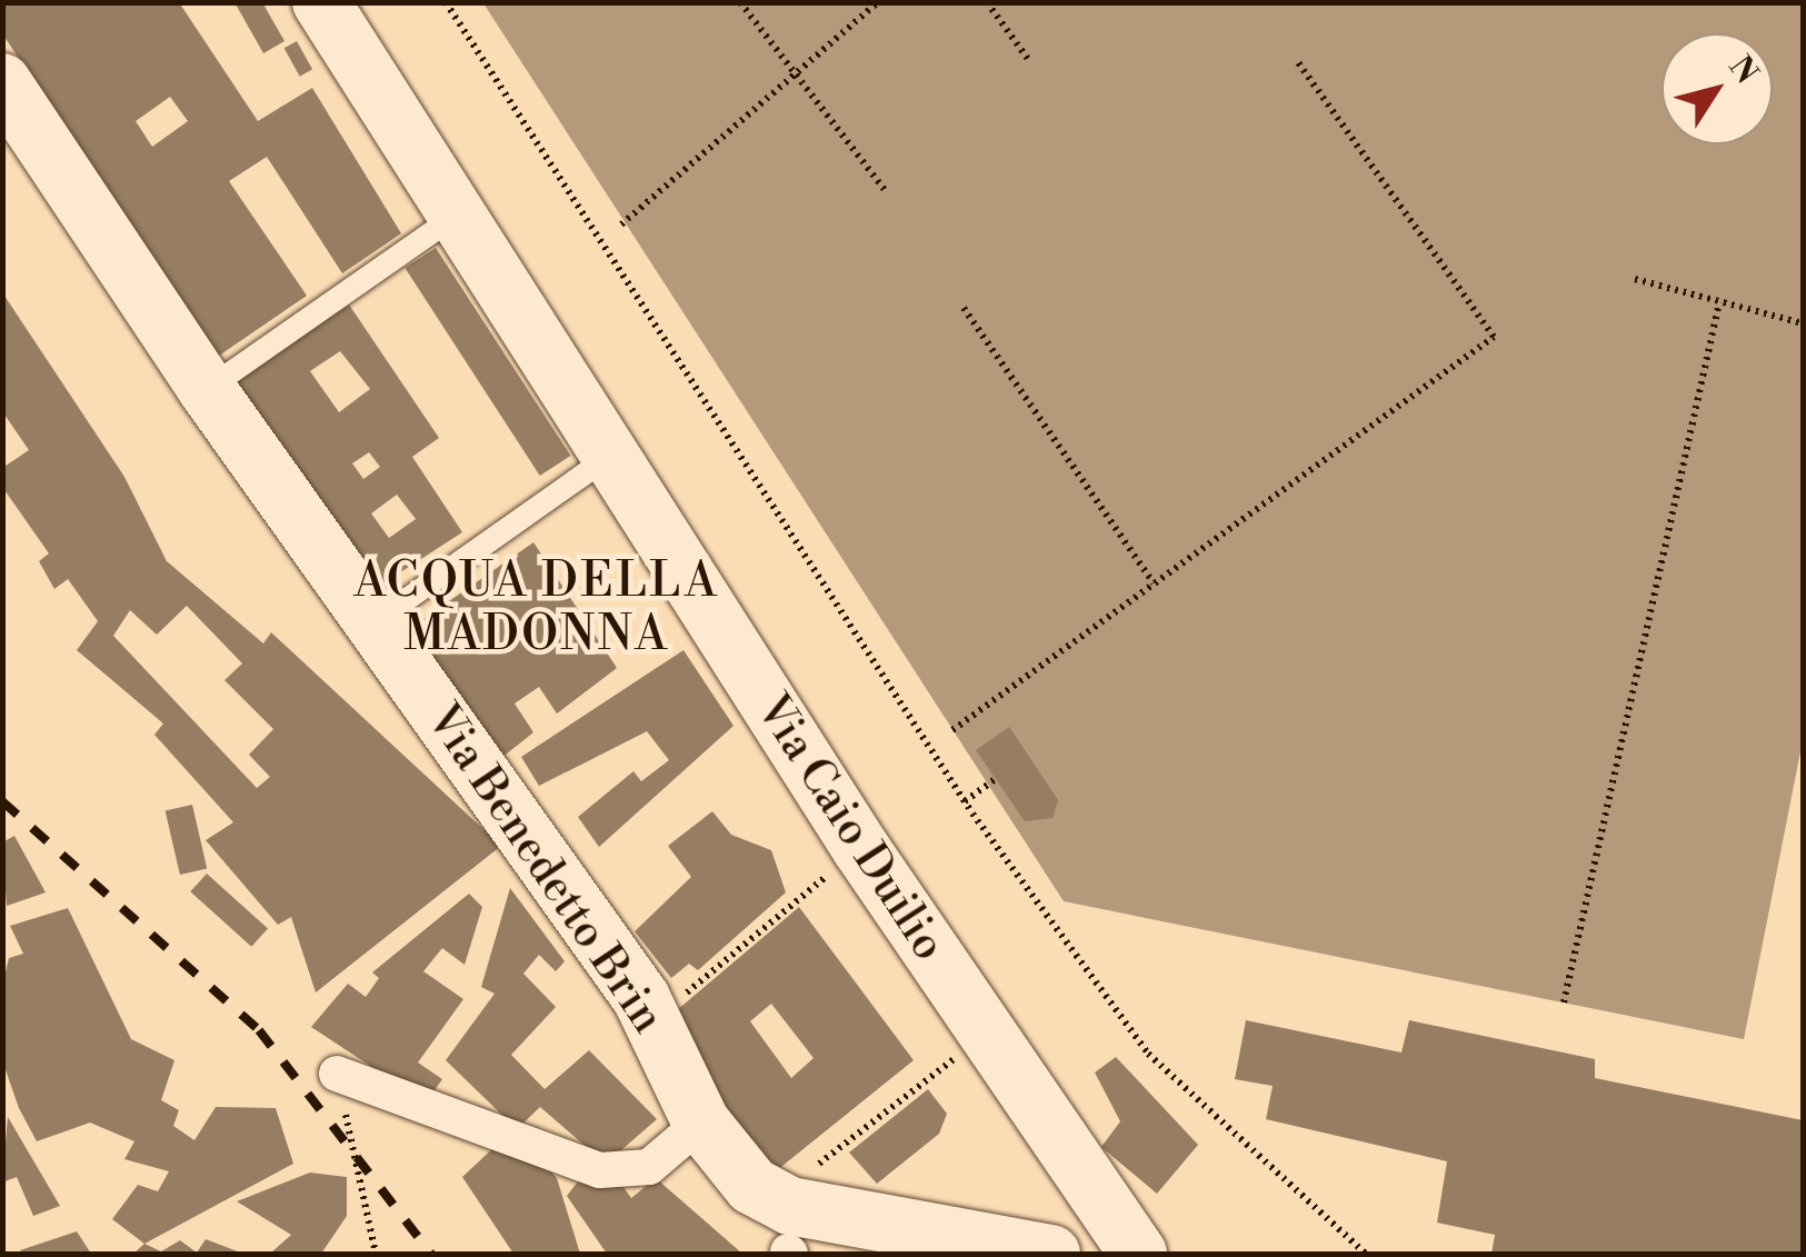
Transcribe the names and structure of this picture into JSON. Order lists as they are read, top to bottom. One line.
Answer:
{"streets":{"street":["Via Caio Duilio","Via Benedetto Brin"]},"districts":["ACQUA DELLA MADONNA"],"north":"top right"}
